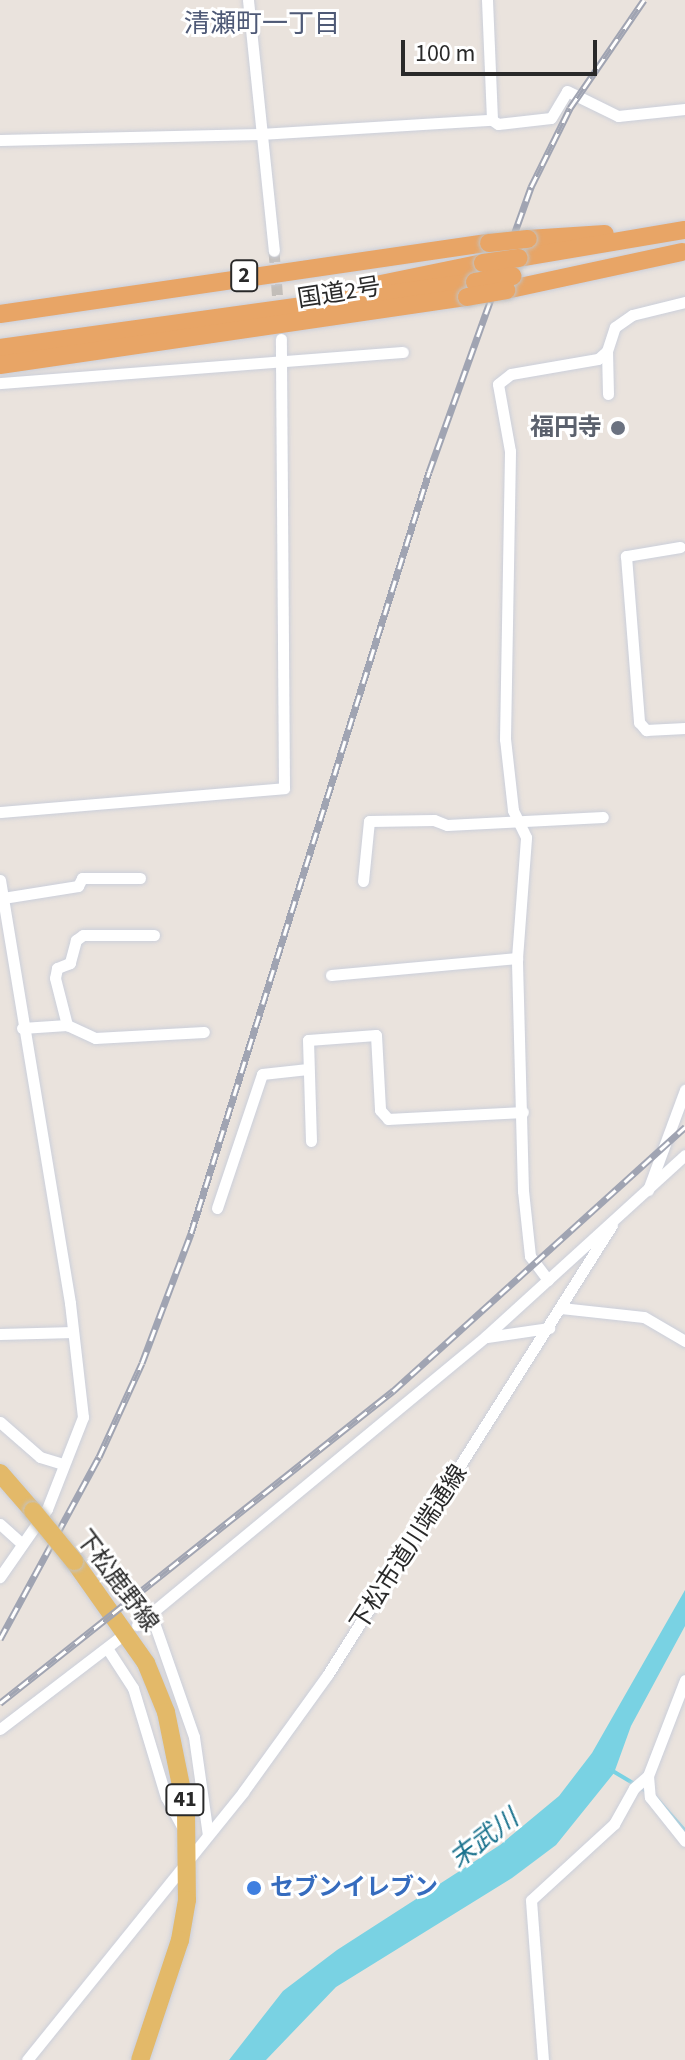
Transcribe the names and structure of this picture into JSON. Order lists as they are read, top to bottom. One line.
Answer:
{"streets":{"highway":["2","国道2号"],"main road":["下松鹿野線","41"],"street":["下松市道川端通線"]},"crossings":[["下松市道川端通線","下松鹿野線"]],"districts":["清瀬町一丁目"],"water":["末武川"],"places":["福円寺","セブンイレブン"],"scale_bar":"100 m"}
